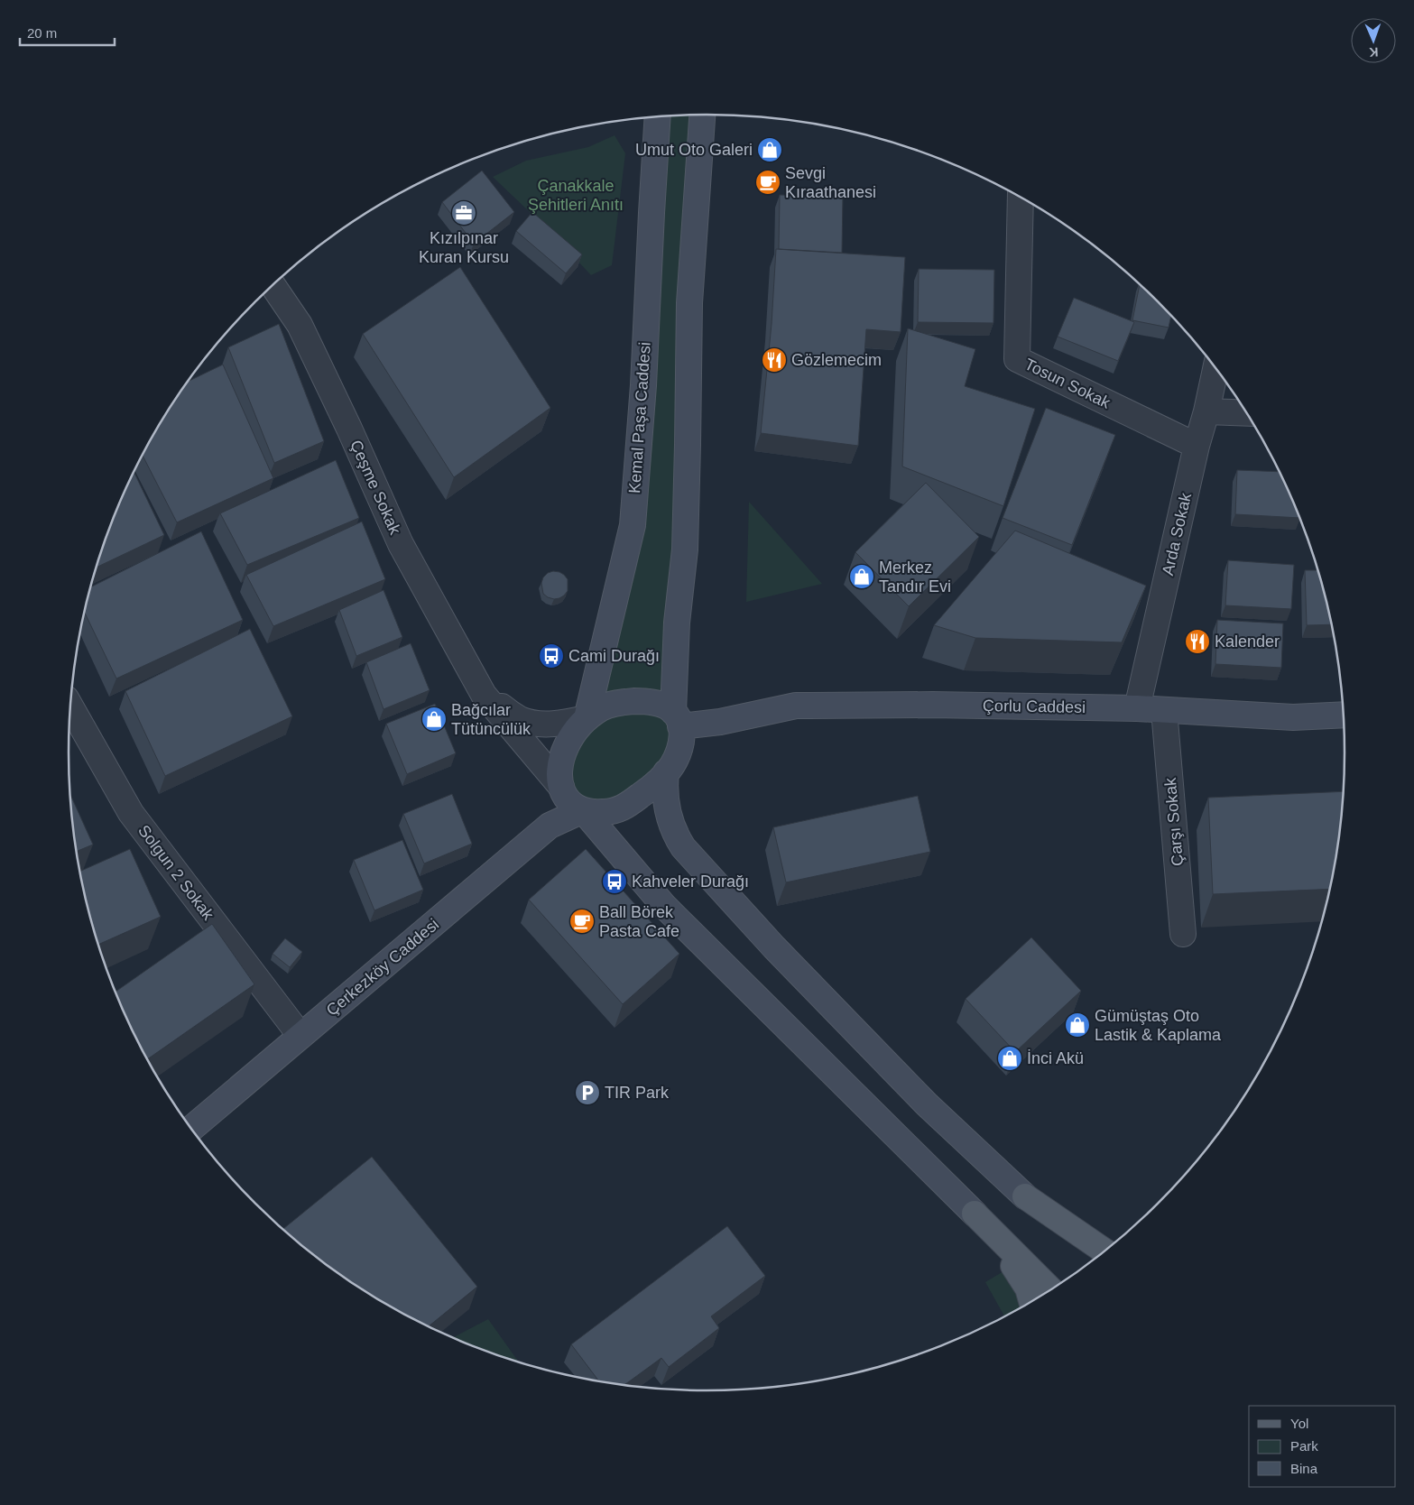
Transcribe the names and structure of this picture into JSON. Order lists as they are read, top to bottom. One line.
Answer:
{"streets":{"main road":["Kemal Paşa Caddesi","Çorlu Caddesi","Çerkezköy Caddesi"],"street":["Tosun Sokak","Çeşme Sokak","Arda Sokak","Çarşı Sokak","Solgun 2 Sokak"]},"crossings":[["Tosun Sokak","Arda Sokak"],["Kemal Paşa Caddesi","Çeşme Sokak"],["Kemal Paşa Caddesi","Çorlu Caddesi"],["Kemal Paşa Caddesi","Çerkezköy Caddesi"],["Çeşme Sokak","Çorlu Caddesi"],["Çeşme Sokak","Çerkezköy Caddesi"],["Arda Sokak","Çorlu Caddesi"],["Çorlu Caddesi","Çarşı Sokak"],["Çorlu Caddesi","Çerkezköy Caddesi"],["Solgun 2 Sokak","Çerkezköy Caddesi"]],"parks":["Çanakkale Şehitleri Anıtı"],"places":{"shop":["Umut Oto Galeri","Merkez Tandır Evi","Bağcılar Tütüncülük","Gümüştaş Oto Lastik & Kaplama","İnci Akü"],"cafe":["Sevgi Kıraathanesi","Ball Börek Pasta Cafe"],"office":["Kızılpınar Kuran Kursu"],"restaurant":["Gözlemecim","Kalender"],"bus stop":["Cami Durağı","Kahveler Durağı"],"parking":["TIR Park"]},"legend":["Yol","Park","Bina"],"scale_bar":"20 m","north":"bottom"}
